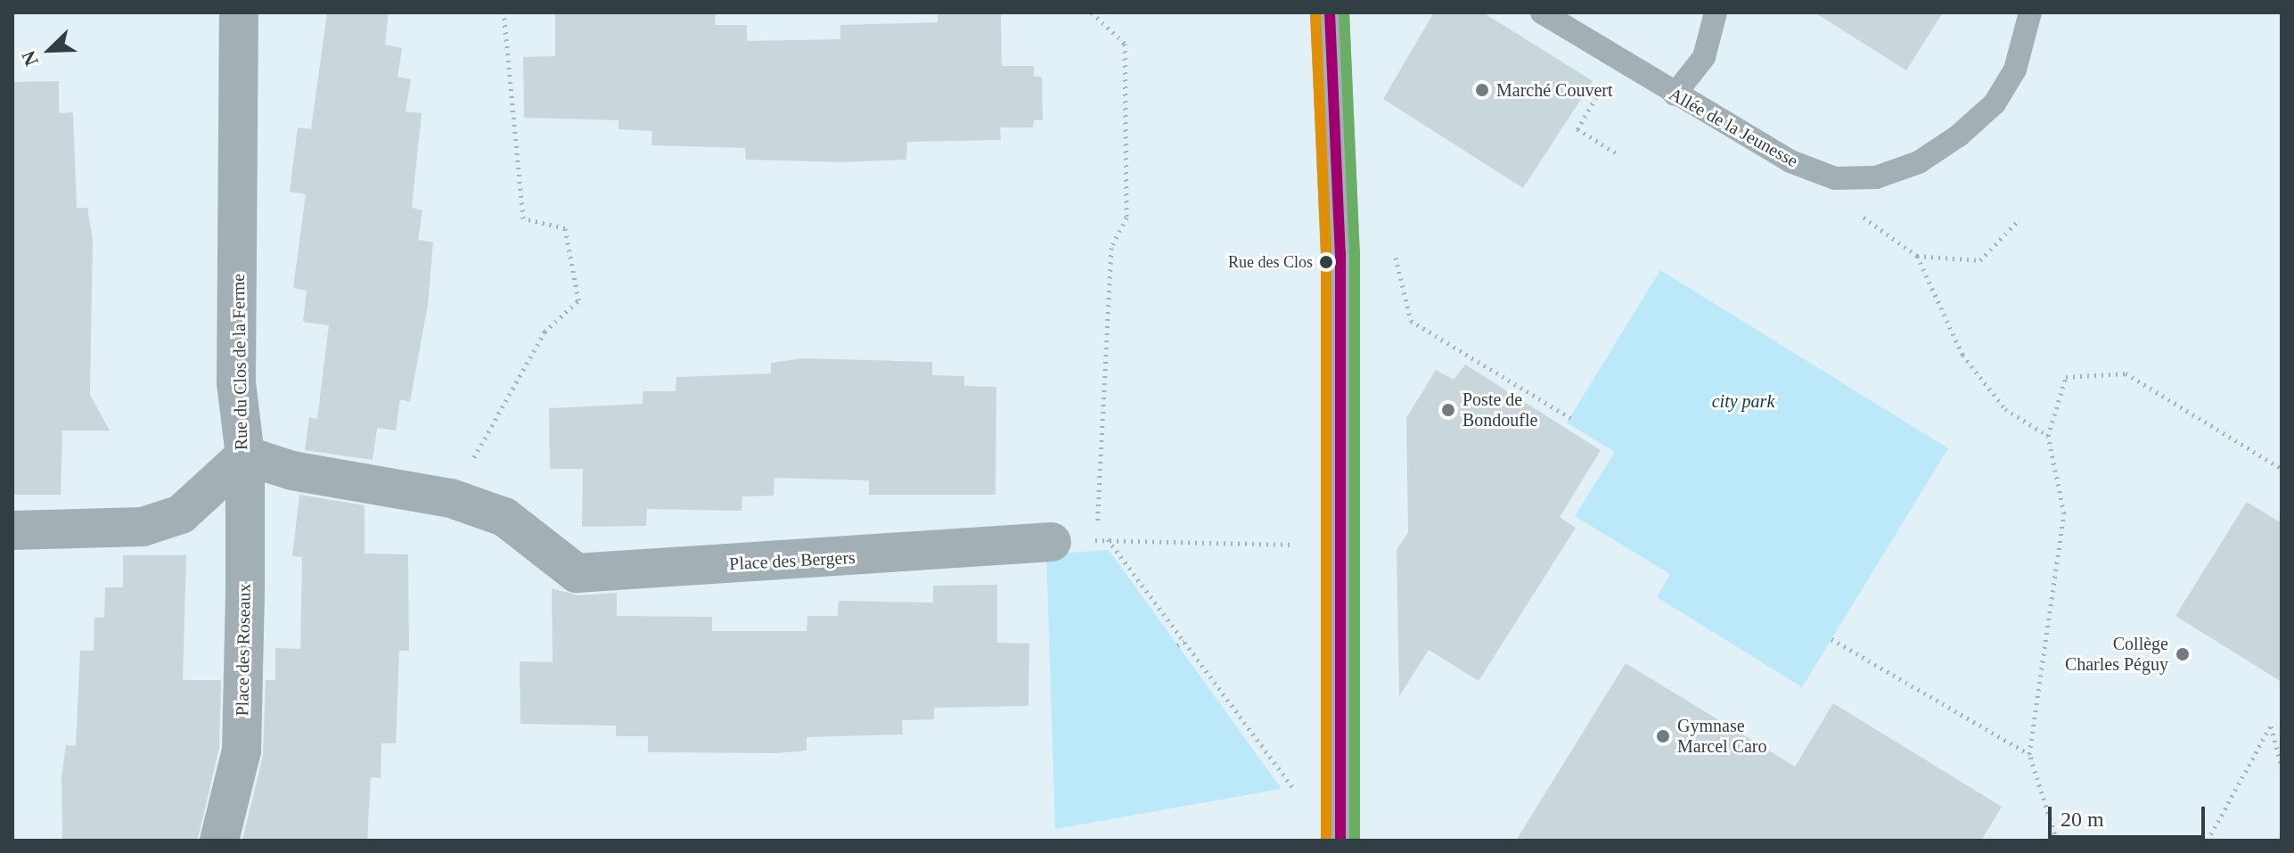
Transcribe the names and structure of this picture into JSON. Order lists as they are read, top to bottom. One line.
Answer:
{"streets":{"street":["Rue du Clos de la Ferme","Place des Bergers","Place des Roseaux"],"lane":["Allée de la Jeunesse"]},"crossings":[["Rue du Clos de la Ferme","Place des Bergers"],["Rue du Clos de la Ferme","Place des Roseaux"],["Place des Bergers","Place des Roseaux"]],"parks":["city park"],"places":["Marché Couvert","Rue des Clos","Poste de Bondoufle","Collège Charles Péguy","Gymnase Marcel Caro"],"scale_bar":"20 m","north":"bottom left"}
